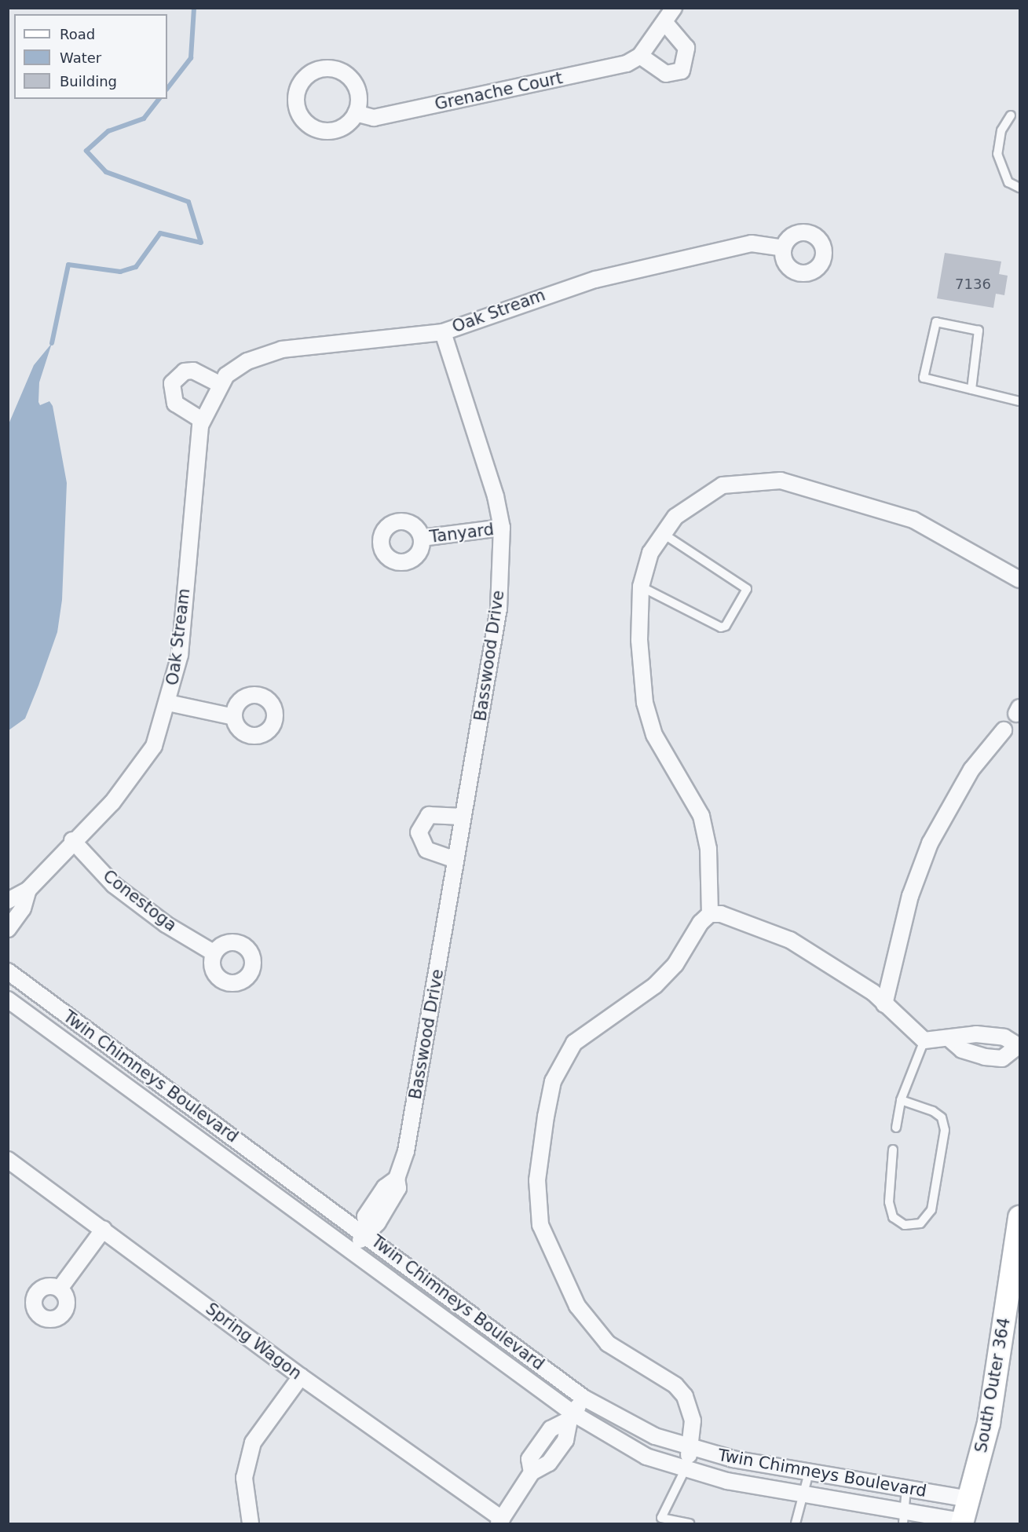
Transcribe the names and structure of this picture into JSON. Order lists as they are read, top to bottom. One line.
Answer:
{"streets":{"street":["Grenache Court","Oak Stream","Tanyard","Basswood Drive","Conestoga","Twin Chimneys Boulevard","Spring Wagon","South Outer 364"]},"crossings":[["Oak Stream","Basswood Drive"],["Oak Stream","Conestoga"],["Tanyard","Basswood Drive"],["Basswood Drive","Twin Chimneys Boulevard"],["Twin Chimneys Boulevard","South Outer 364"]],"house_numbers":["7136"],"legend":["Road","Water","Building"]}
